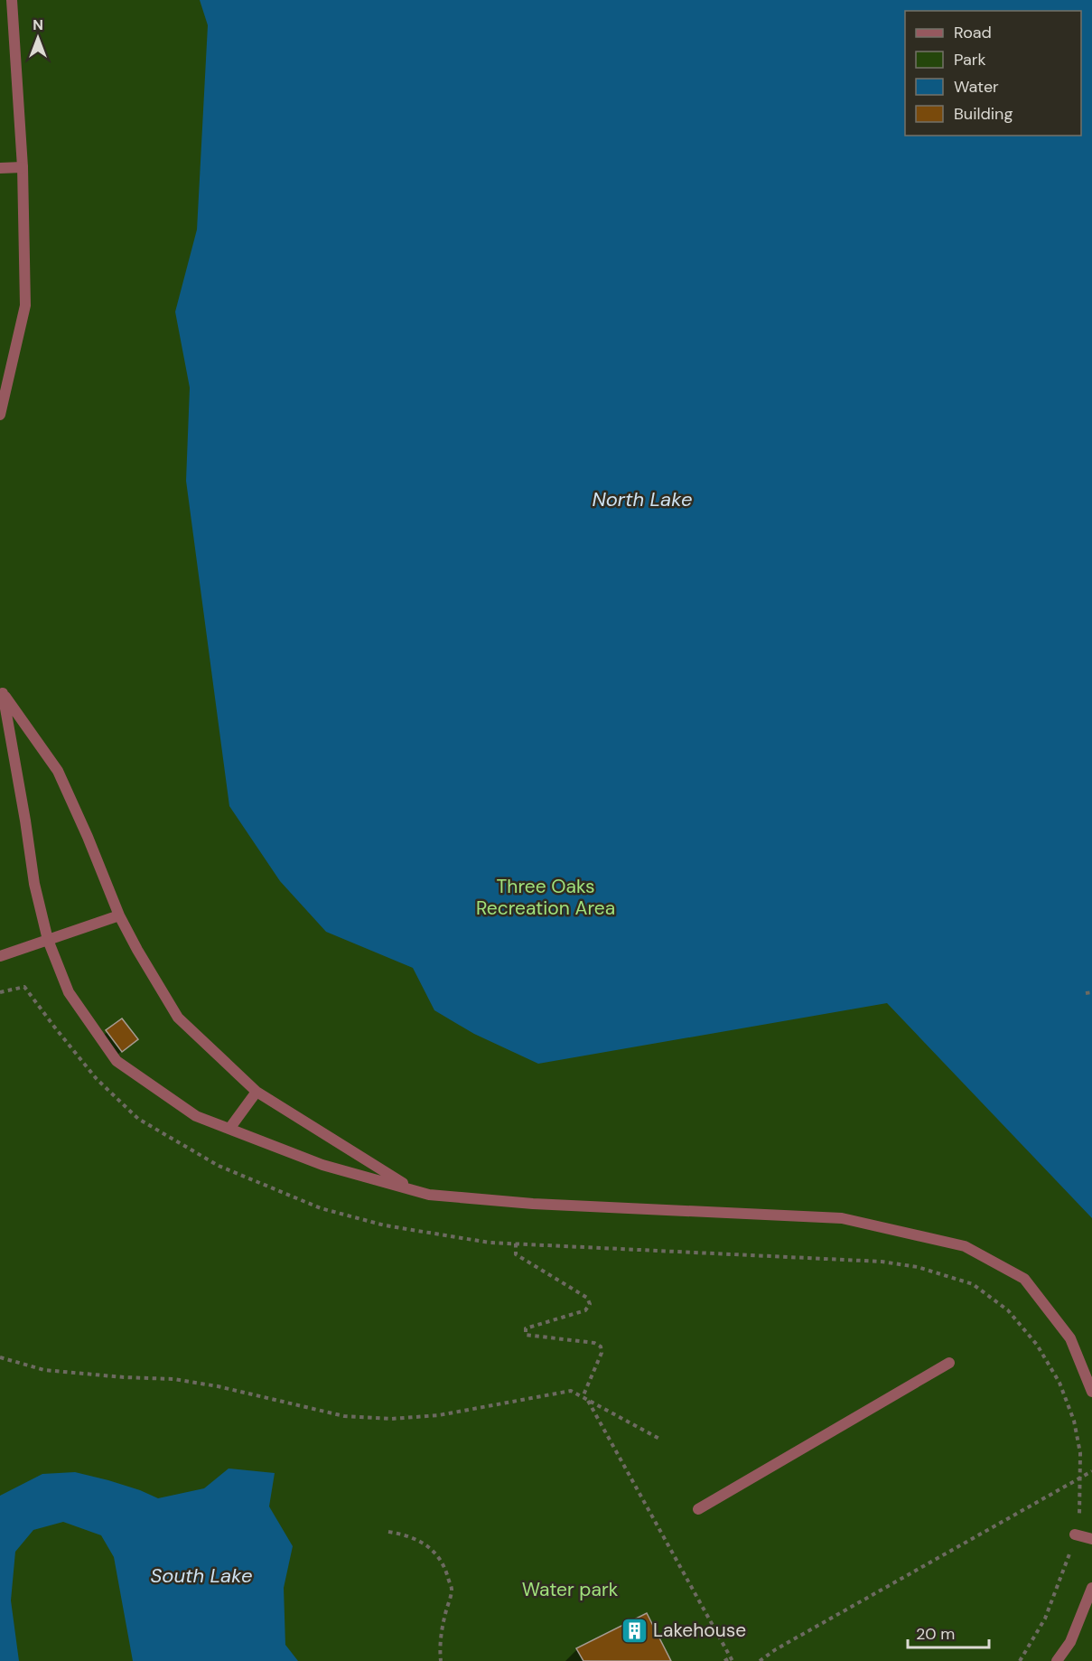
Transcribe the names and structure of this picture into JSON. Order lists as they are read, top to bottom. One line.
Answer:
{"water":["North Lake","South Lake"],"parks":["Three Oaks Recreation Area","Water park"],"places":{"building":["Lakehouse"]},"legend":["Road","Park","Water","Building"],"scale_bar":"20 m","north":"top"}
